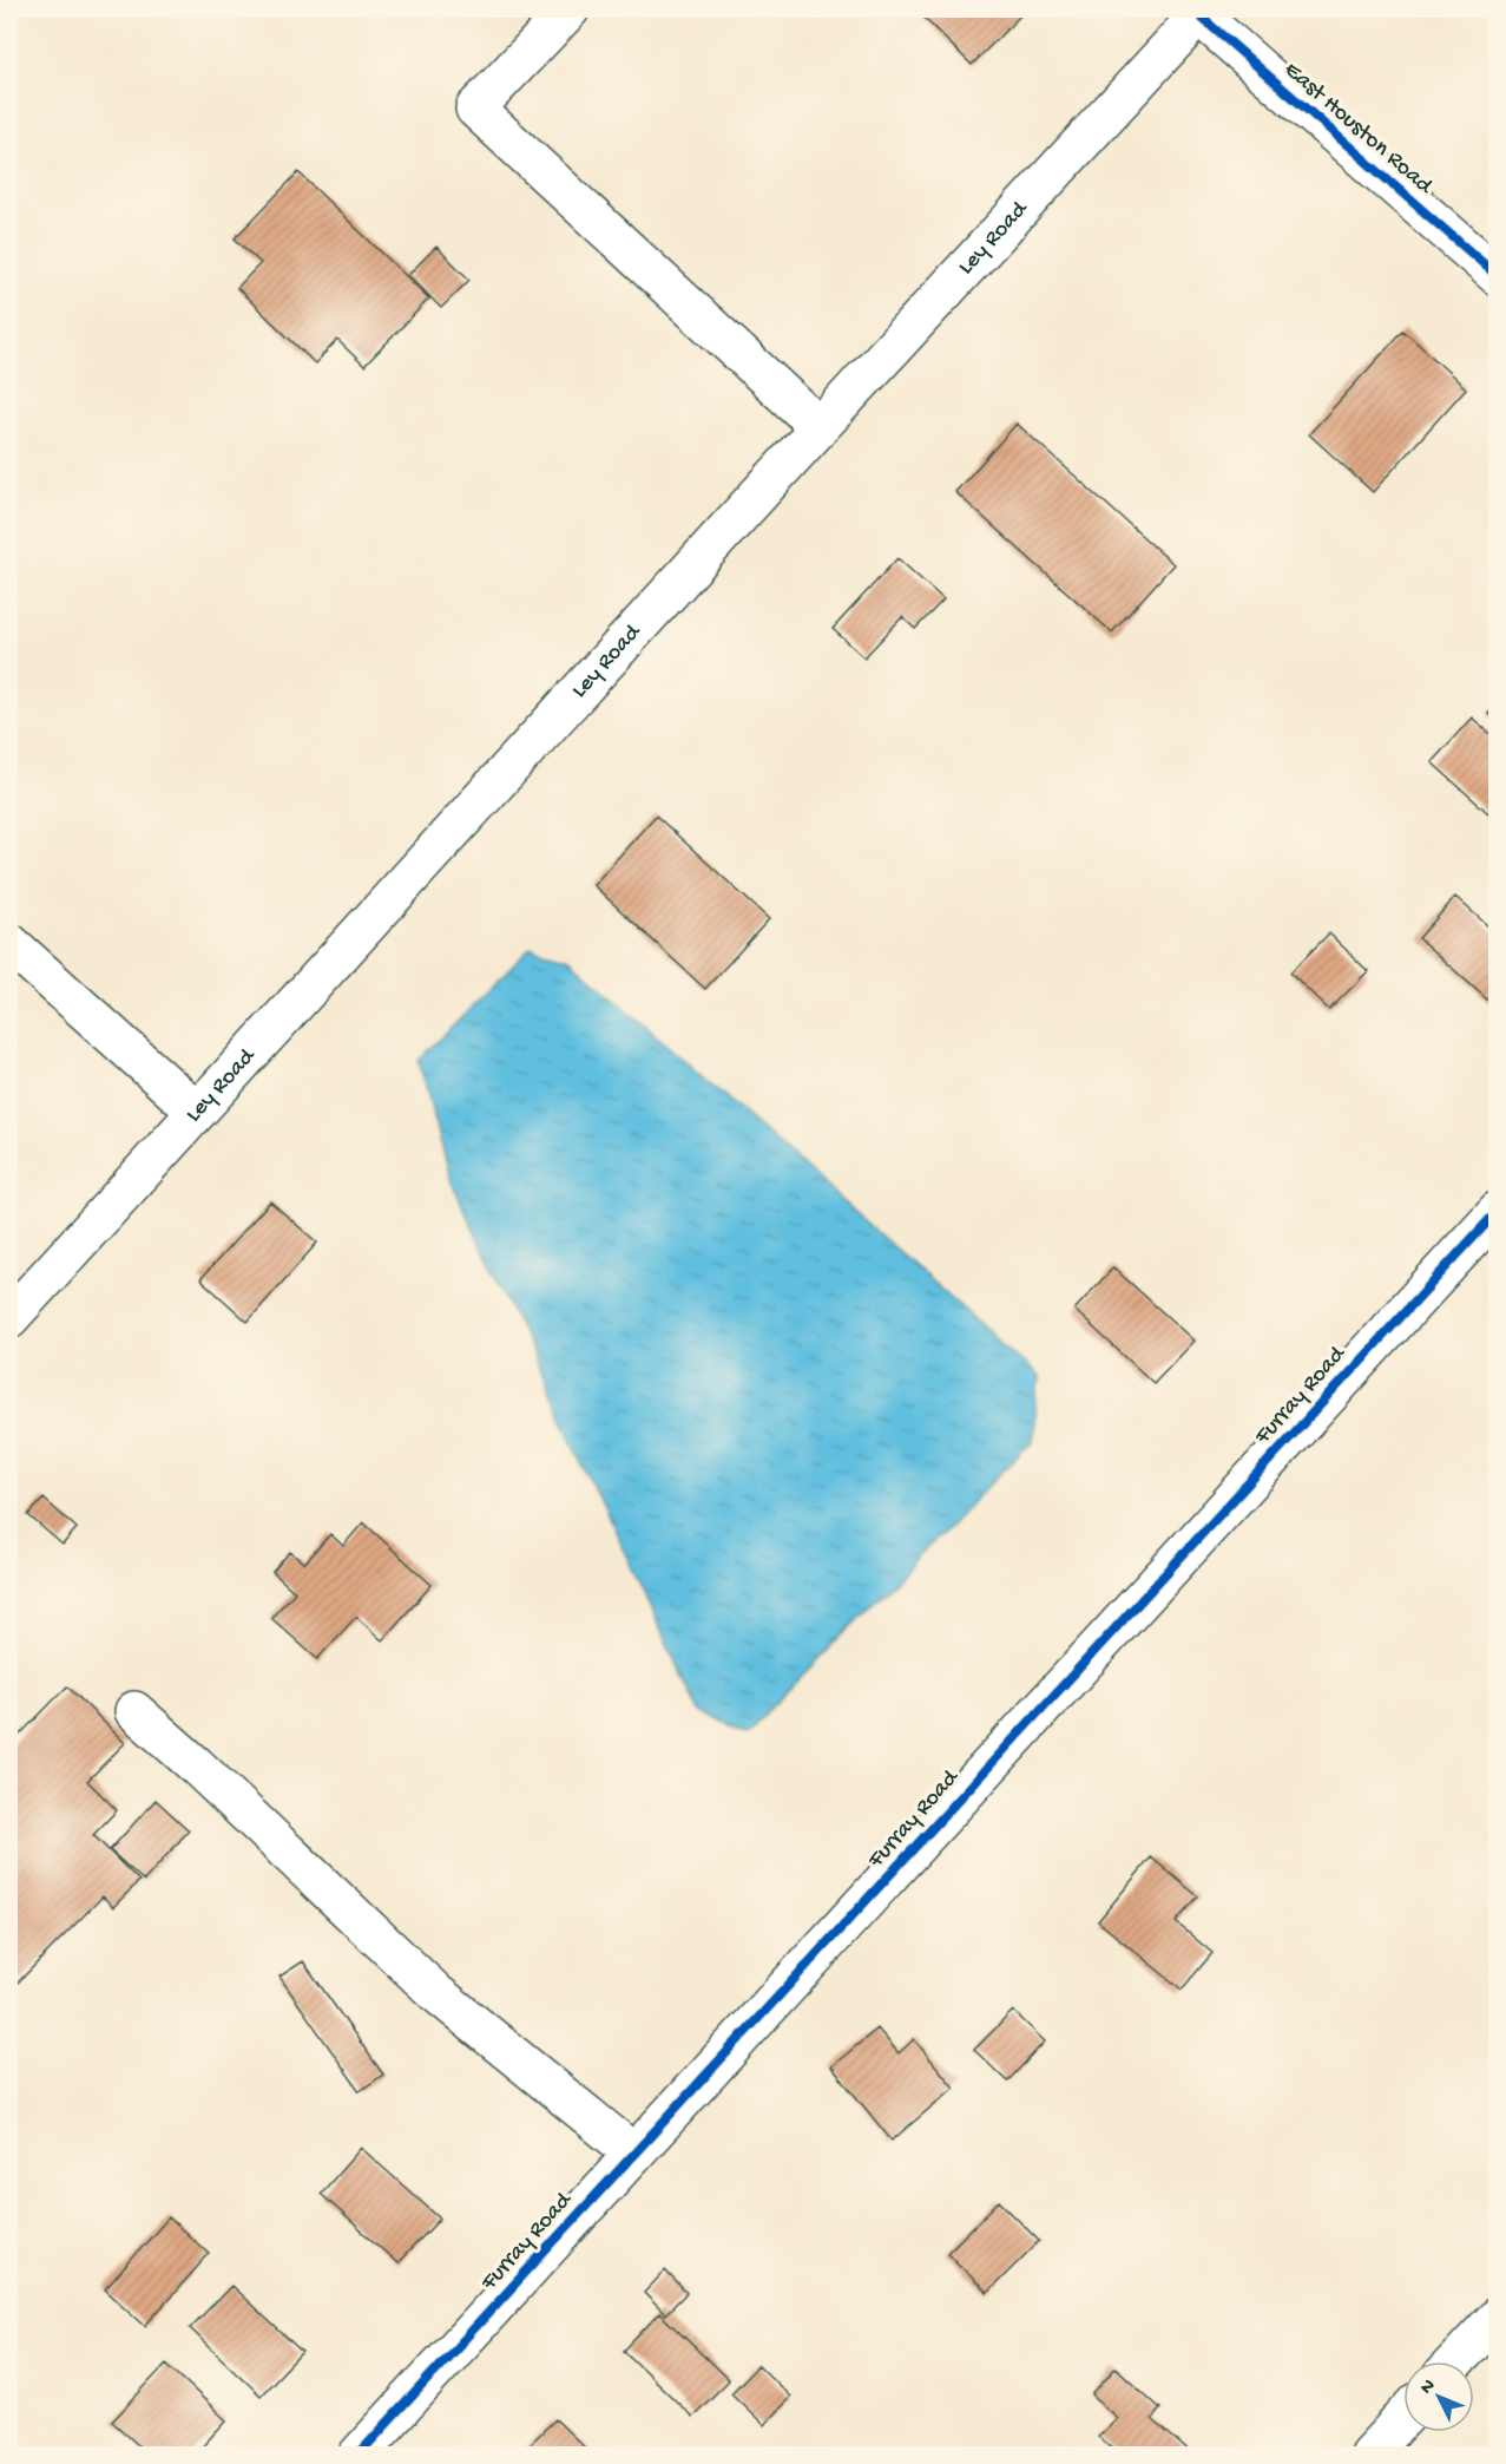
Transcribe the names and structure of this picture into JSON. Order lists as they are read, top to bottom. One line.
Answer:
{"streets":{"street":["East Houston Road","Ley Road","Furray Road"]},"crossings":[["East Houston Road","Ley Road"]],"north":"top left"}
